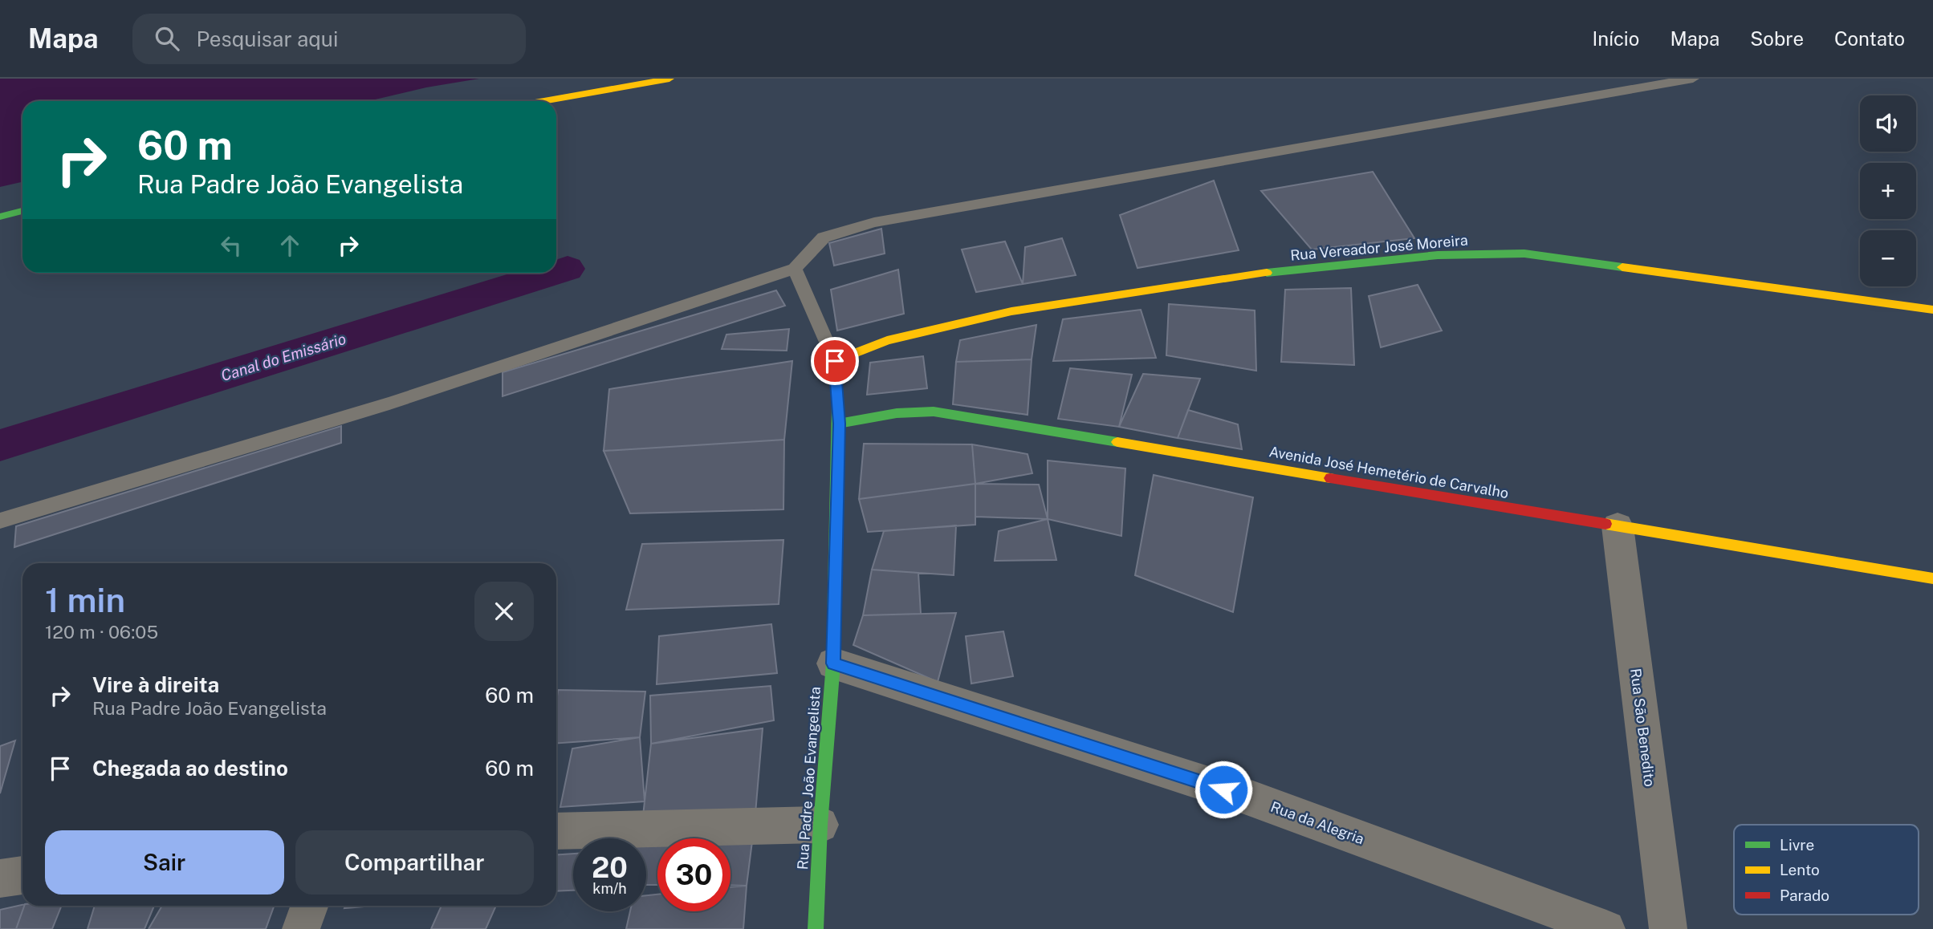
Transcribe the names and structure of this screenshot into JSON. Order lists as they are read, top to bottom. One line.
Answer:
{"streets":{"street":["Rua Vereador José Moreira","Avenida José Hemetério de Carvalho","Rua São Benedito","Rua Padre João Evangelista","Rua da Alegria"]},"crossings":[["Rua Vereador José Moreira","Rua Padre João Evangelista"],["Avenida José Hemetério de Carvalho","Rua São Benedito"],["Avenida José Hemetério de Carvalho","Rua Padre João Evangelista"],["Rua Padre João Evangelista","Rua da Alegria"]],"water":["Canal do Emissário"],"legend":["Livre","Lento","Parado"],"page":{"header":"Mapa","search":"Pesquisar aqui","nav":["Início","Mapa","Sobre","Contato"],"map_buttons":["+","−"],"turn":["60 m","Rua Padre João Evangelista"],"heading":["1 min","120 m · 06:05"],"list":[{"name":"Vire à direita","note":"Rua Padre João Evangelista","value":"60 m"},{"name":"Chegada ao destino","value":"60 m"}],"buttons":["Sair","Compartilhar"],"speed":"20 km/h","limit":"30"}}
